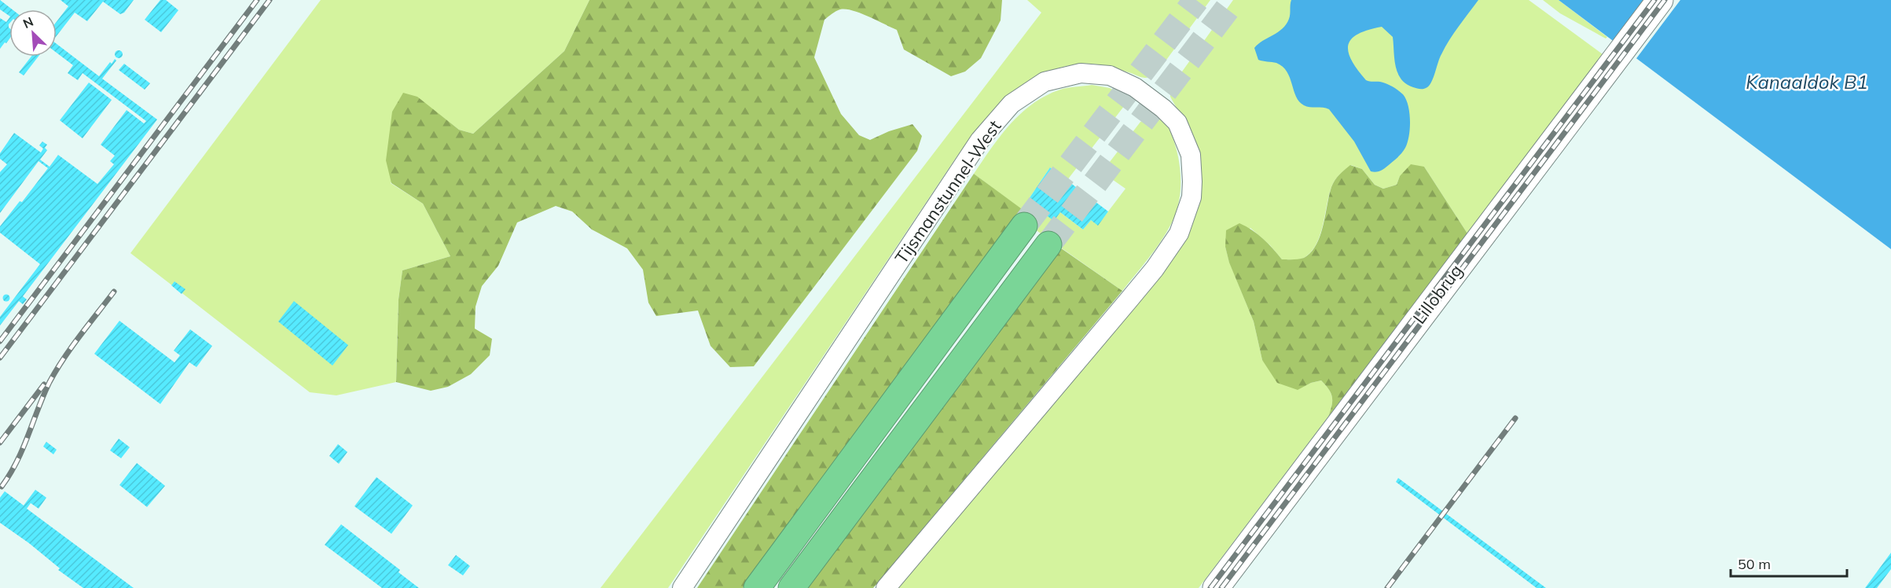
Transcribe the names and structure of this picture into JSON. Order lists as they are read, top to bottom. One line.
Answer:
{"streets":{"street":["Tijsmanstunnel-West","Lillobrug"]},"water":["Kanaaldok B1"],"scale_bar":"50 m","north":"top left"}
